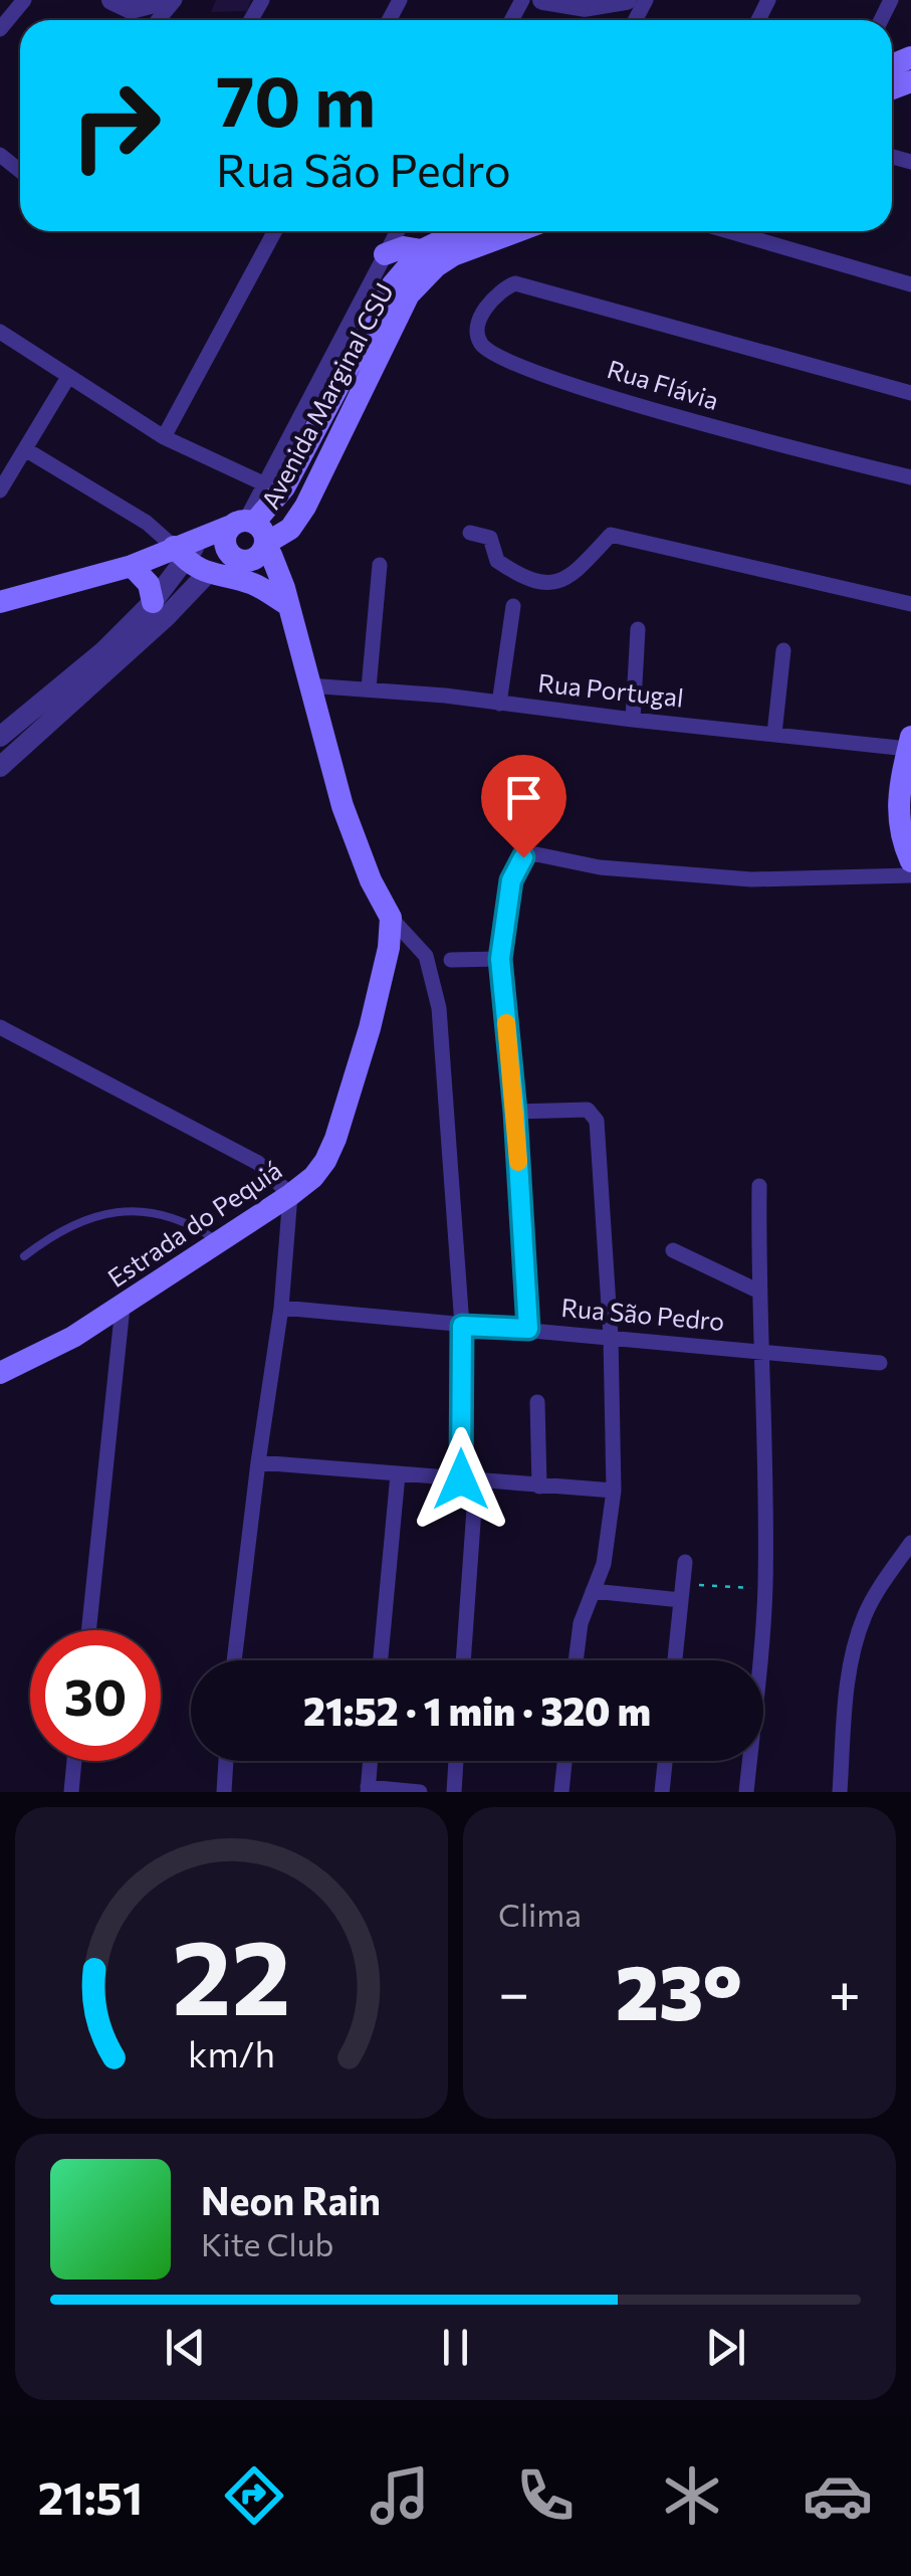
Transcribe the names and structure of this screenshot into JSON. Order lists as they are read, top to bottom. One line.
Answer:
{"streets":{"main road":["Avenida Marginal CSU","Estrada do Pequiá"],"street":["Rua Flávia","Rua Portugal","Rua São Pedro"]},"page":{"turn":["70 m","Rua São Pedro"],"limit":"30","trip":"21:52 · 1 min · 320 m","tile":"Clima","heat":["−","23°","+"],"song":["Neon Rain","Kite Club"],"tabs":"21:51","gauge":["22","km/h"]}}
